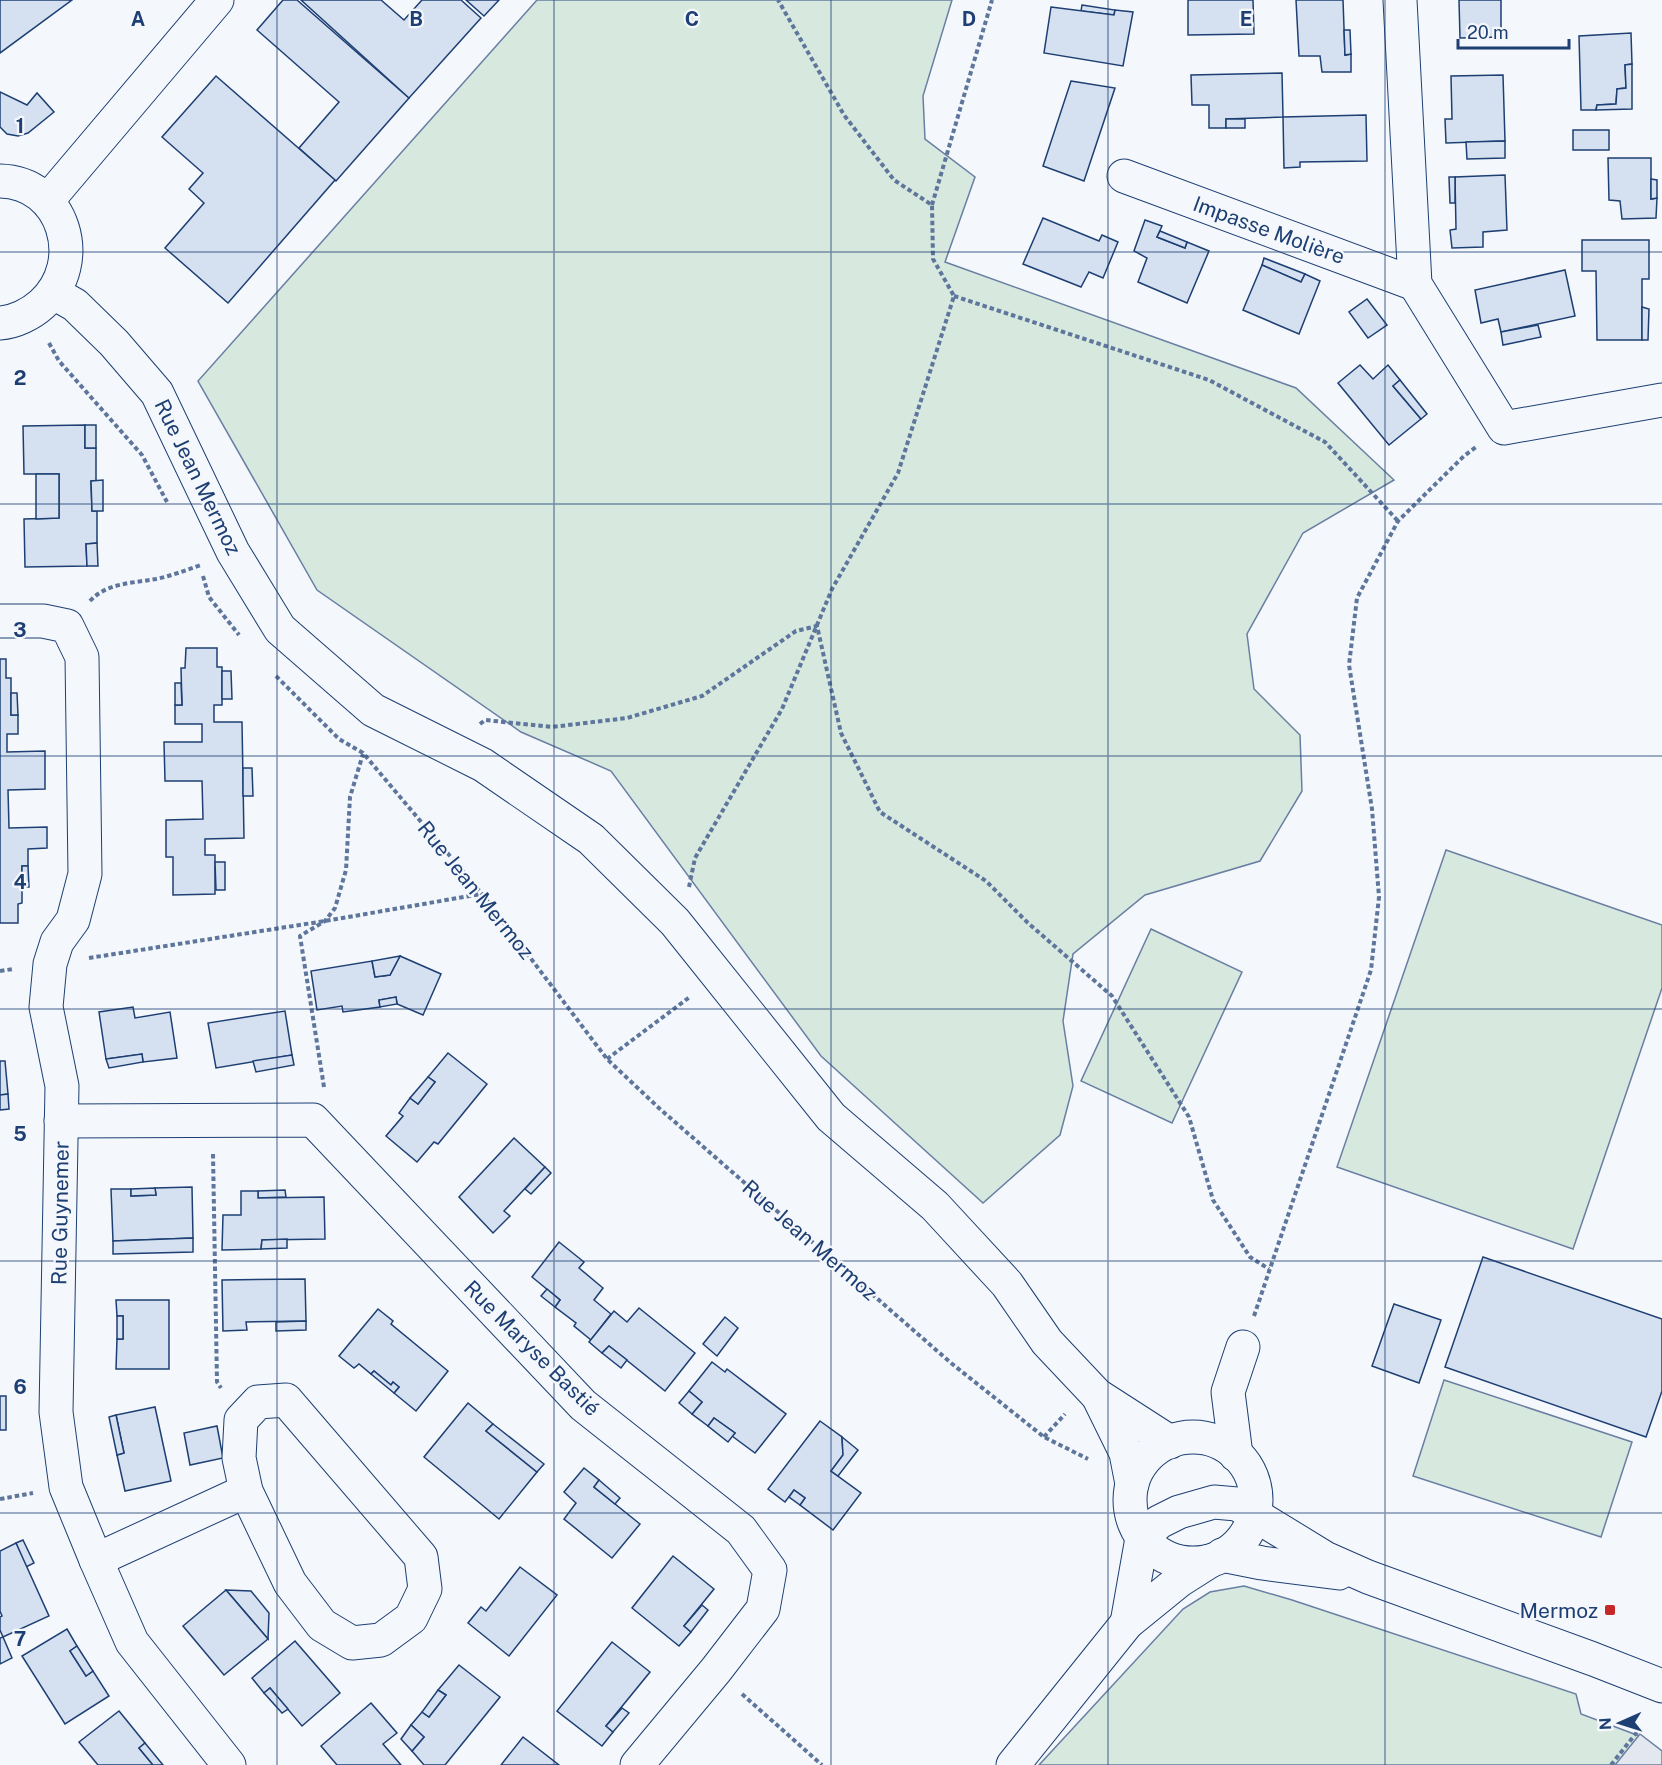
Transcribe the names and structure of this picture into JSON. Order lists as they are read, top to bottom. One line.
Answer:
{"streets":{"street":["Impasse Molière","Rue Jean Mermoz","Rue Guynemer","Rue Maryse Bastié"]},"places":{"transit":["Mermoz"]},"scale_bar":"20 m","north":"left","grid":{"columns":["A","B","C","D","E"],"rows":["1","2","3","4","5","6","7"]}}
